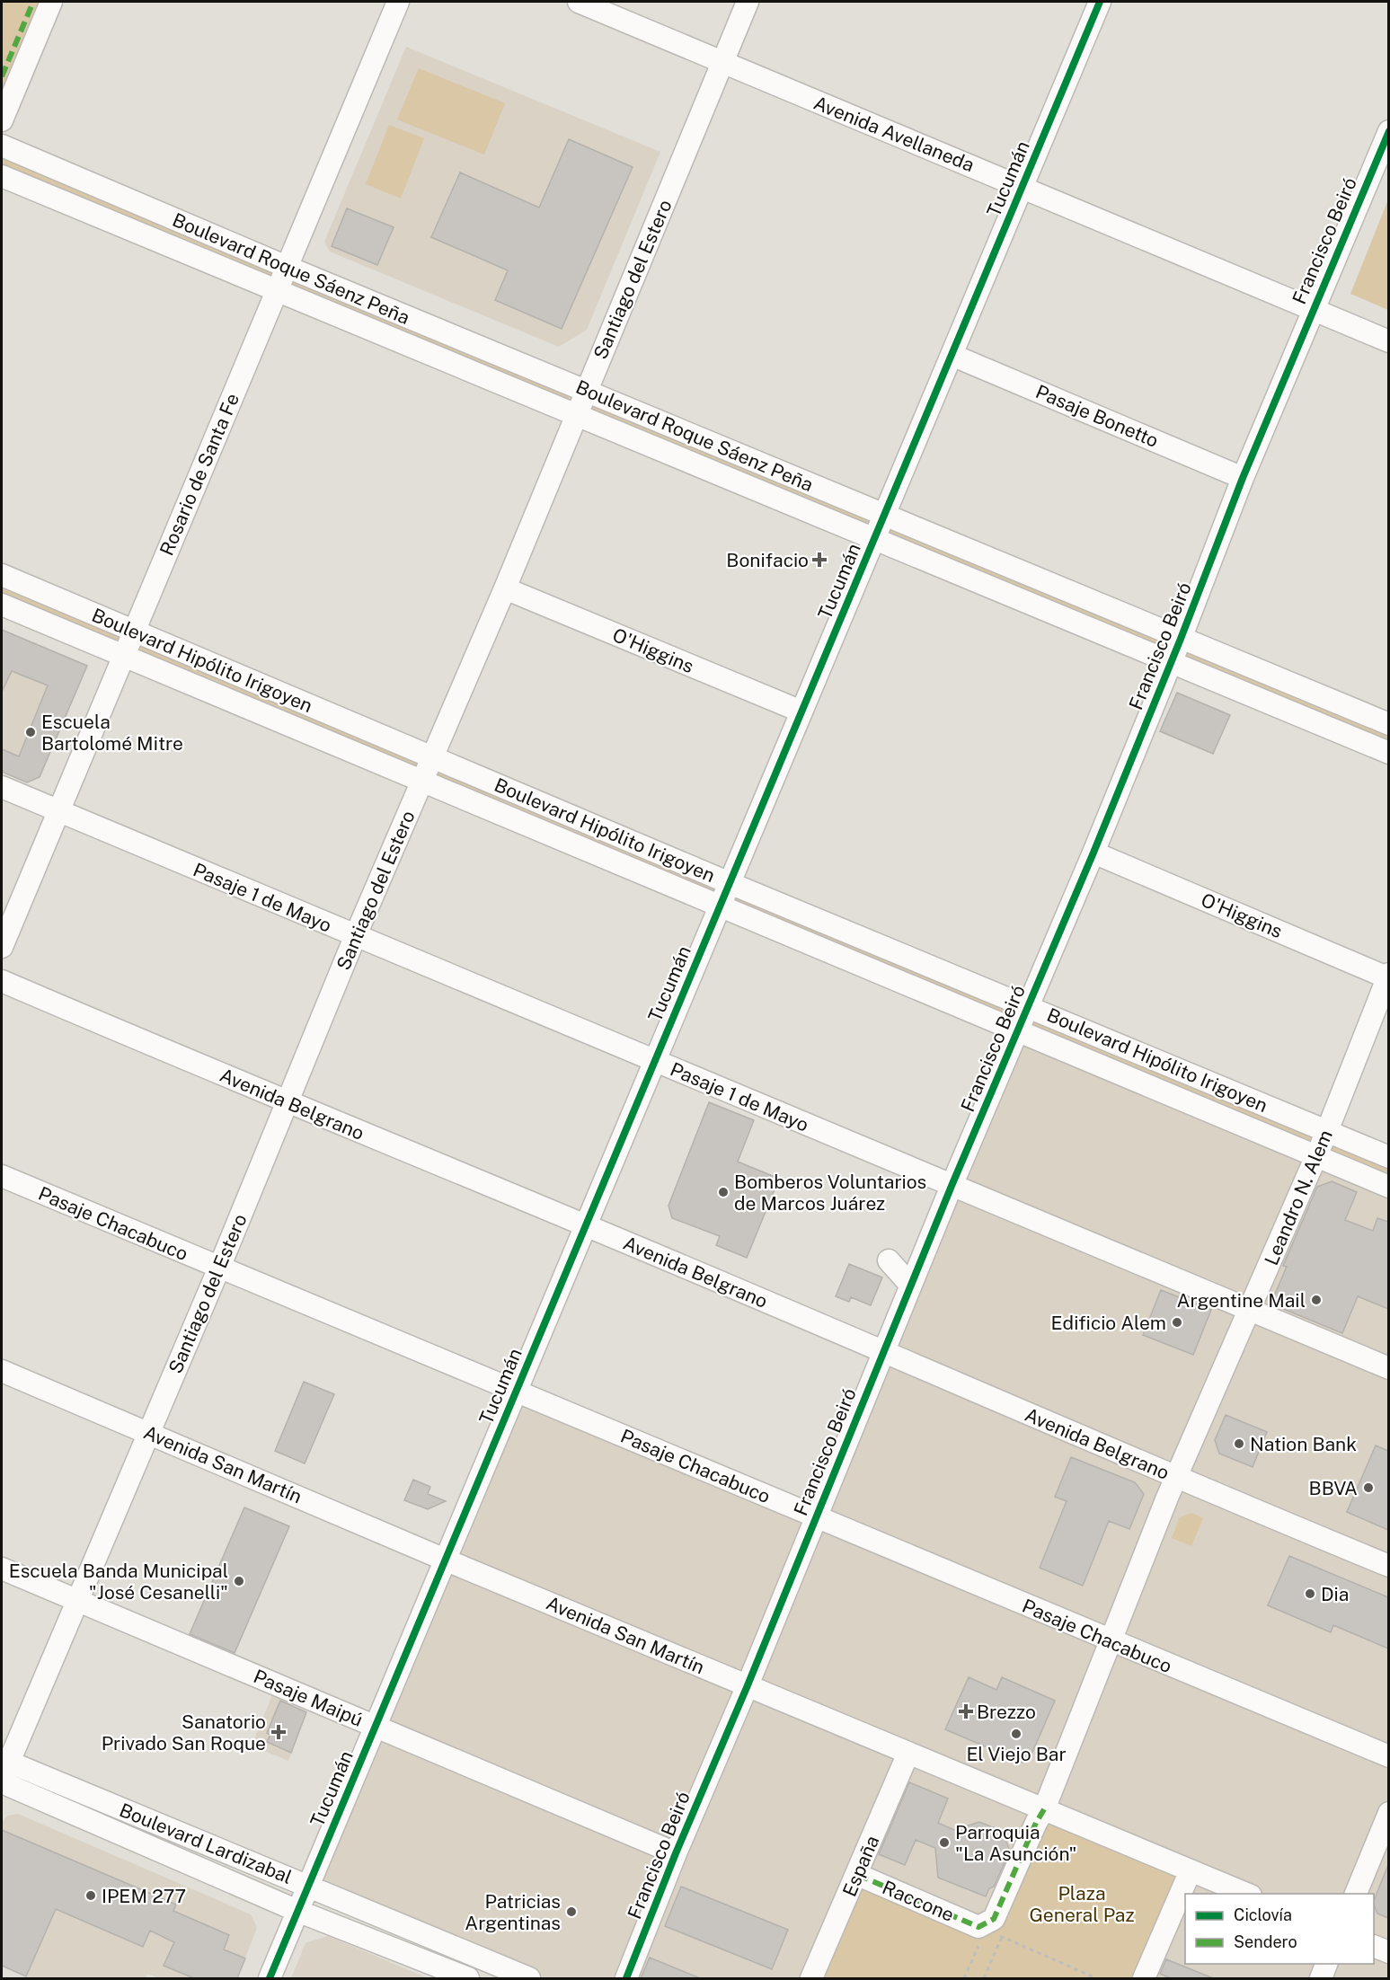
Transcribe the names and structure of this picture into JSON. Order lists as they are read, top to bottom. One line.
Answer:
{"streets":{"street":["Avenida Avellaneda","Tucumán","Francisco Beiró","Boulevard Roque Sáenz Peña","Santiago del Estero","Pasaje Bonetto","Rosario de Santa Fe","O'Higgins","Boulevard Hipólito Irigoyen","Pasaje 1 de Mayo","Avenida Belgrano","Leandro N. Alem","Pasaje Chacabuco","Avenida San Martín","Pasaje Maipú","Boulevard Lardizabal","España","Raccone"]},"crossings":[["Avenida Avellaneda","Tucumán"],["Avenida Avellaneda","Francisco Beiró"],["Avenida Avellaneda","Santiago del Estero"],["Tucumán","Boulevard Roque Sáenz Peña"],["Tucumán","Pasaje Bonetto"],["Tucumán","O'Higgins"],["Tucumán","Boulevard Hipólito Irigoyen"],["Tucumán","Pasaje 1 de Mayo"],["Tucumán","Avenida Belgrano"],["Tucumán","Pasaje Chacabuco"],["Tucumán","Avenida San Martín"],["Tucumán","Pasaje Maipú"],["Tucumán","Boulevard Lardizabal"],["Francisco Beiró","Boulevard Roque Sáenz Peña"],["Francisco Beiró","Pasaje Bonetto"],["Francisco Beiró","O'Higgins"],["Francisco Beiró","Boulevard Hipólito Irigoyen"],["Francisco Beiró","Pasaje 1 de Mayo"],["Francisco Beiró","Avenida Belgrano"],["Francisco Beiró","Pasaje Chacabuco"],["Francisco Beiró","Avenida San Martín"],["Francisco Beiró","Pasaje Maipú"],["Boulevard Roque Sáenz Peña","Santiago del Estero"],["Boulevard Roque Sáenz Peña","Rosario de Santa Fe"],["Santiago del Estero","O'Higgins"],["Santiago del Estero","Boulevard Hipólito Irigoyen"],["Santiago del Estero","Pasaje 1 de Mayo"],["Santiago del Estero","Avenida Belgrano"],["Santiago del Estero","Pasaje Chacabuco"],["Santiago del Estero","Avenida San Martín"],["Santiago del Estero","Pasaje Maipú"],["Santiago del Estero","Boulevard Lardizabal"],["Rosario de Santa Fe","Boulevard Hipólito Irigoyen"],["Rosario de Santa Fe","Pasaje 1 de Mayo"],["O'Higgins","Leandro N. Alem"],["Boulevard Hipólito Irigoyen","Leandro N. Alem"],["Pasaje 1 de Mayo","Leandro N. Alem"],["Avenida Belgrano","Leandro N. Alem"],["Leandro N. Alem","Pasaje Chacabuco"],["Leandro N. Alem","Avenida San Martín"],["Leandro N. Alem","Raccone"],["Avenida San Martín","España"],["España","Raccone"]],"parks":["Plaza General Paz"],"places":{"health":["Bonifacio","Brezzo","Sanatorio Privado San Roque"],"other":["Escuela Bartolomé Mitre","Bomberos Voluntarios de Marcos Juárez","Argentine Mail","Edificio Alem","Nation Bank","BBVA","Escuela Banda Municipal \"José Cesanelli\"","Dia","El Viejo Bar","Parroquia \"La Asunción\"","IPEM 277","Patricias Argentinas"]},"legend":["Ciclovía","Sendero"]}
